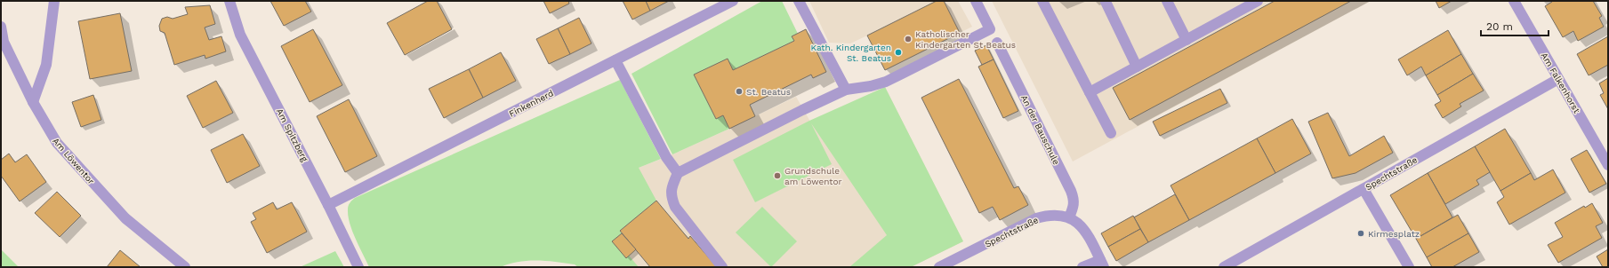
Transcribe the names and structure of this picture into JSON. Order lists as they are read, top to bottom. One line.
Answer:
{"streets":{"street":["Am Falkenhorst","Finkenherd","An der Bauschule","Am Spitzberg","Am Löwentor","Spechtstraße"]},"crossings":[["Am Falkenhorst","Spechtstraße"],["Finkenherd","Am Spitzberg"],["An der Bauschule","Spechtstraße"]],"places":["Katholischer Kindergarten St Beatus","Kath. Kindergarten St. Beatus","St. Beatus","Grundschule am Löwentor","Kirmesplatz"],"scale_bar":"20 m"}
